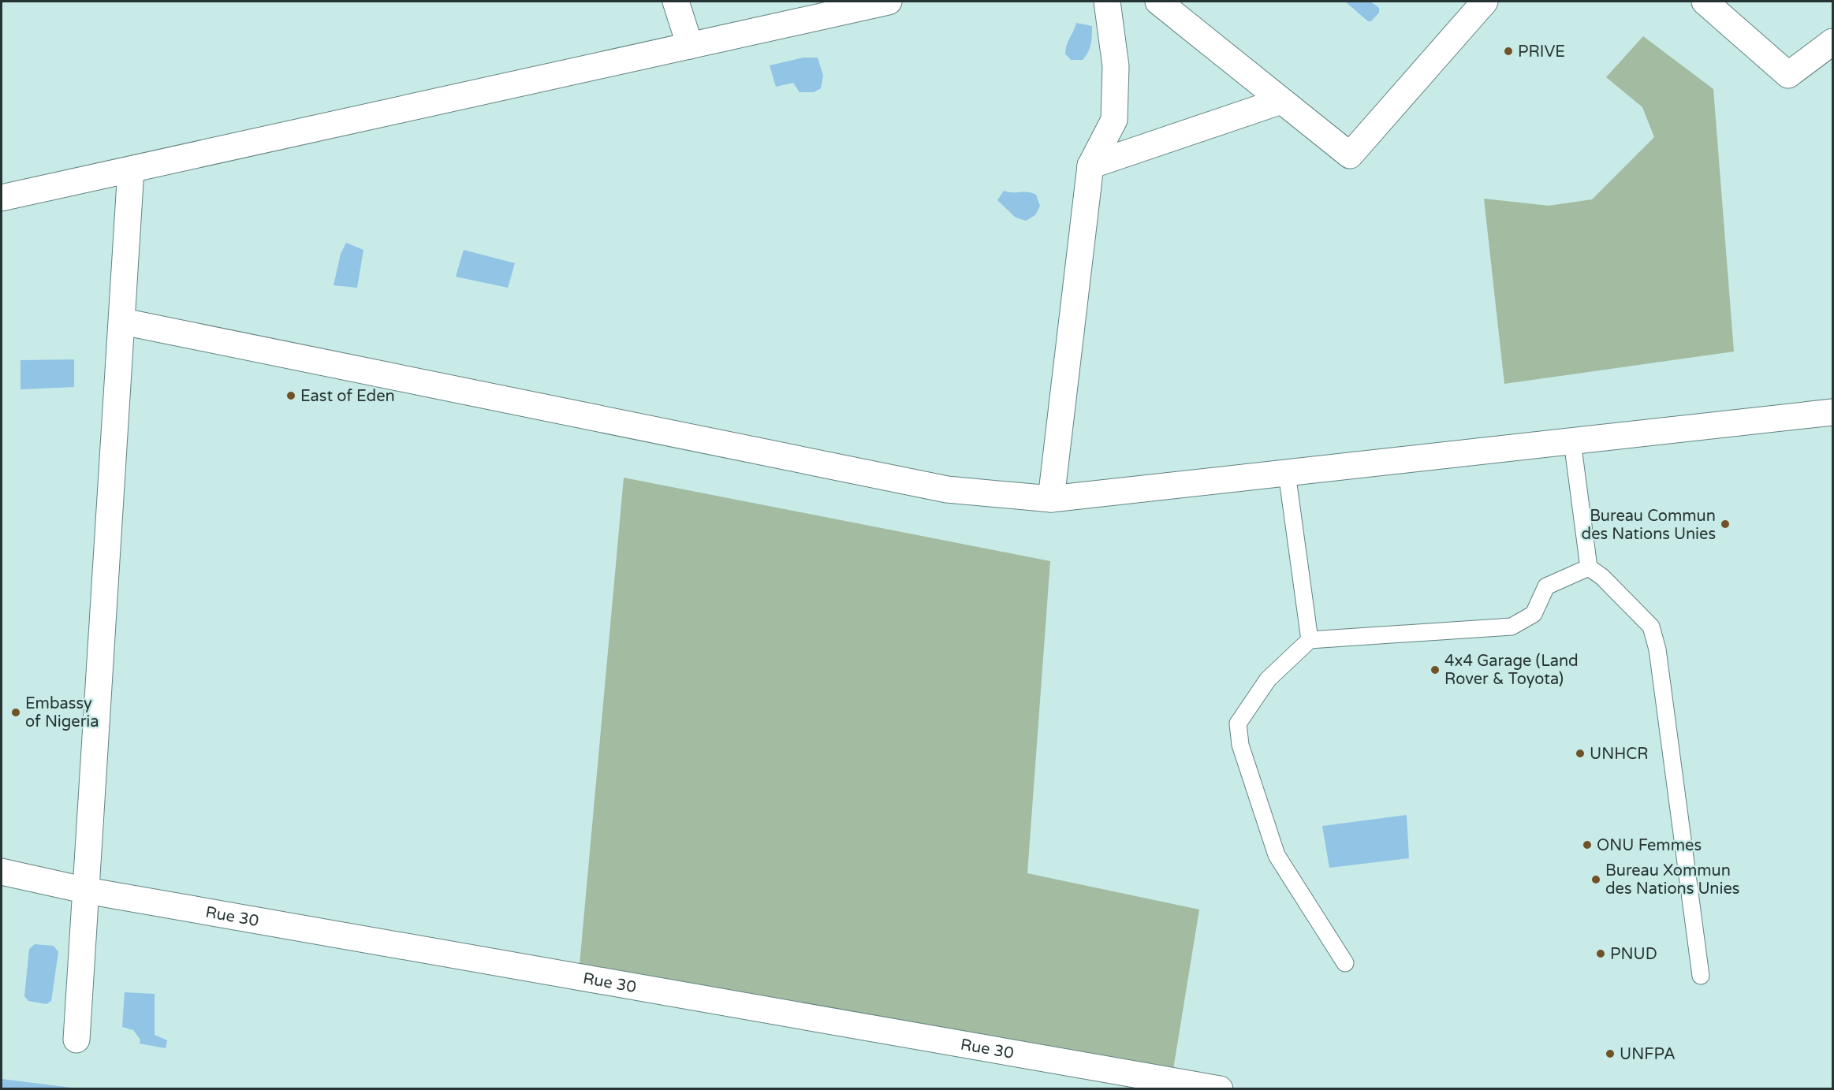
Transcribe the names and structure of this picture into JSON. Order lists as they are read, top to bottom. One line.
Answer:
{"streets":{"street":["Rue 30"]},"places":["PRIVE","East of Eden","Bureau Commun des Nations Unies","4x4 Garage (Land Rover & Toyota)","Embassy of Nigeria","UNHCR","ONU Femmes","Bureau Xommun des Nations Unies","PNUD","UNFPA"]}
